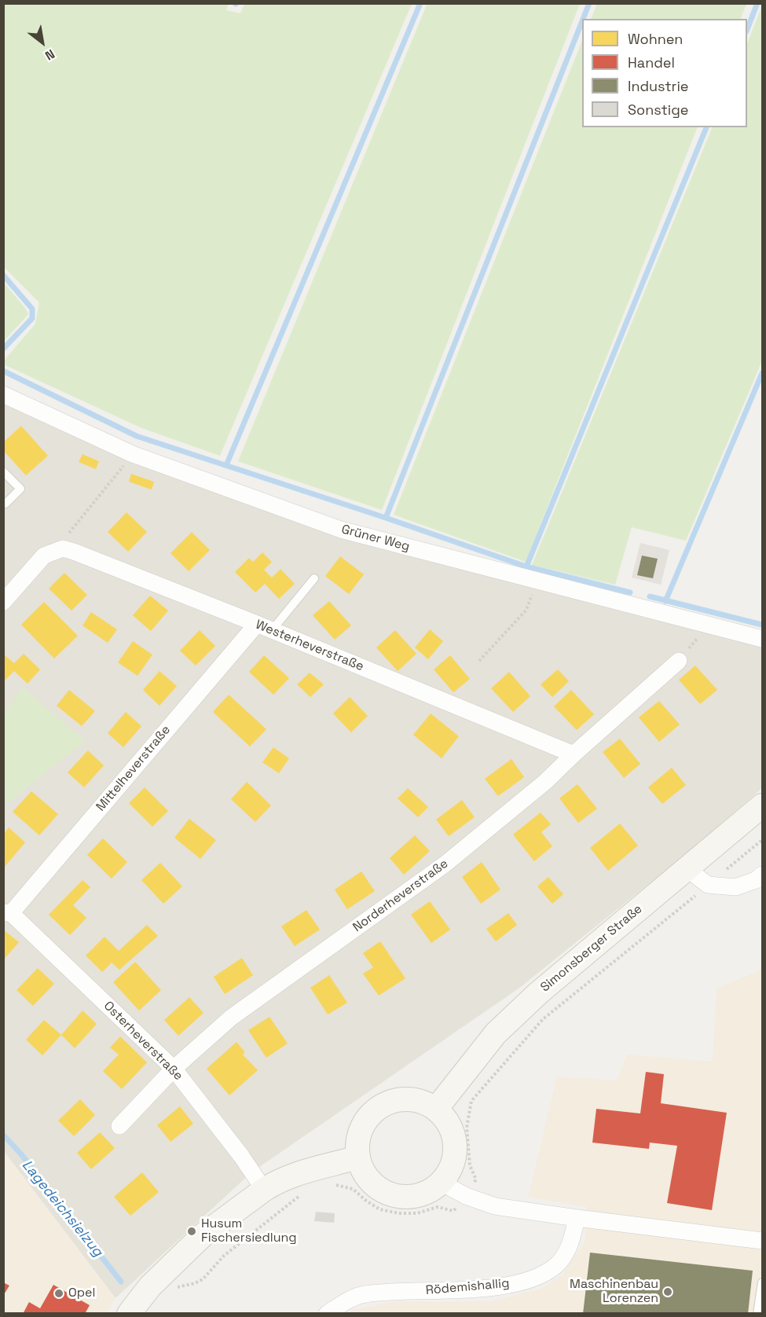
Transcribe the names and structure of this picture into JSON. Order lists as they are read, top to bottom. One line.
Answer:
{"streets":{"main road":["Simonsberger Straße"],"street":["Grüner Weg","Westerheverstraße","Mittelheverstraße","Norderheverstraße","Osterheverstraße","Rödemishallig"]},"crossings":[["Westerheverstraße","Mittelheverstraße"],["Westerheverstraße","Norderheverstraße"],["Mittelheverstraße","Osterheverstraße"],["Norderheverstraße","Osterheverstraße"]],"water":["Lagedeichsielzug"],"places":["Husum Fischersiedlung","Maschinenbau Lorenzen","Opel"],"legend":["Wohnen","Handel","Industrie","Sonstige"],"north":"bottom right"}
